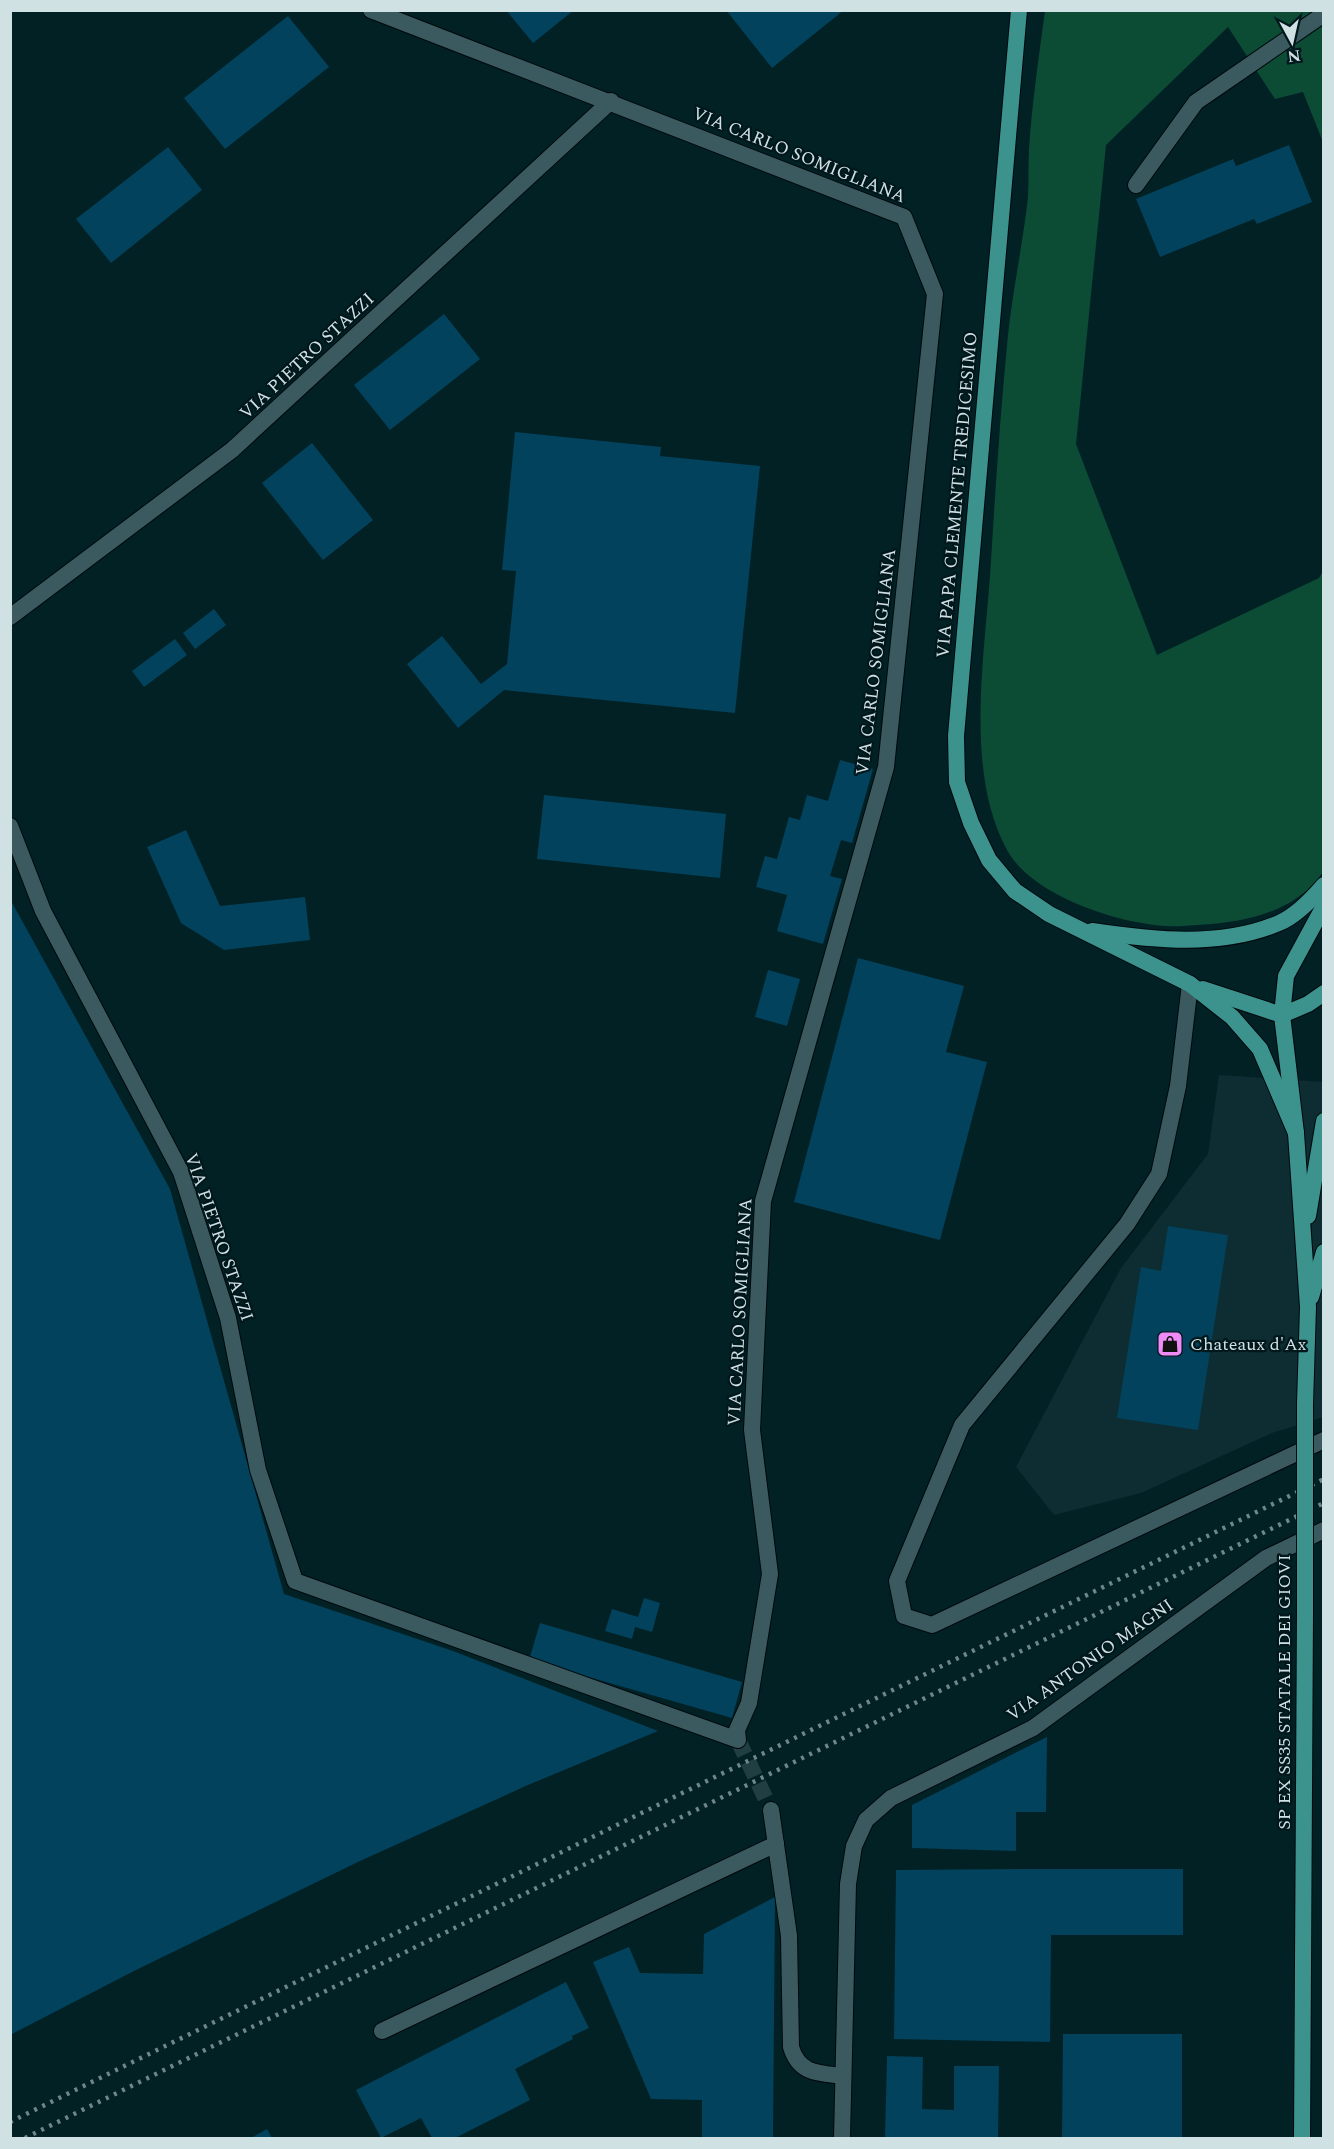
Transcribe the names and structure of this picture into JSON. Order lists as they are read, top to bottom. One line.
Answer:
{"streets":{"main road":["VIA PAPA CLEMENTE TREDICESIMO","SP EX SS35 STATALE DEI GIOVI"],"street":["VIA CARLO SOMIGLIANA","VIA PIETRO STAZZI","VIA ANTONIO MAGNI"]},"crossings":[["VIA CARLO SOMIGLIANA","VIA PIETRO STAZZI"]],"places":{"shop":["Chateaux d'Ax"]},"north":"bottom"}
